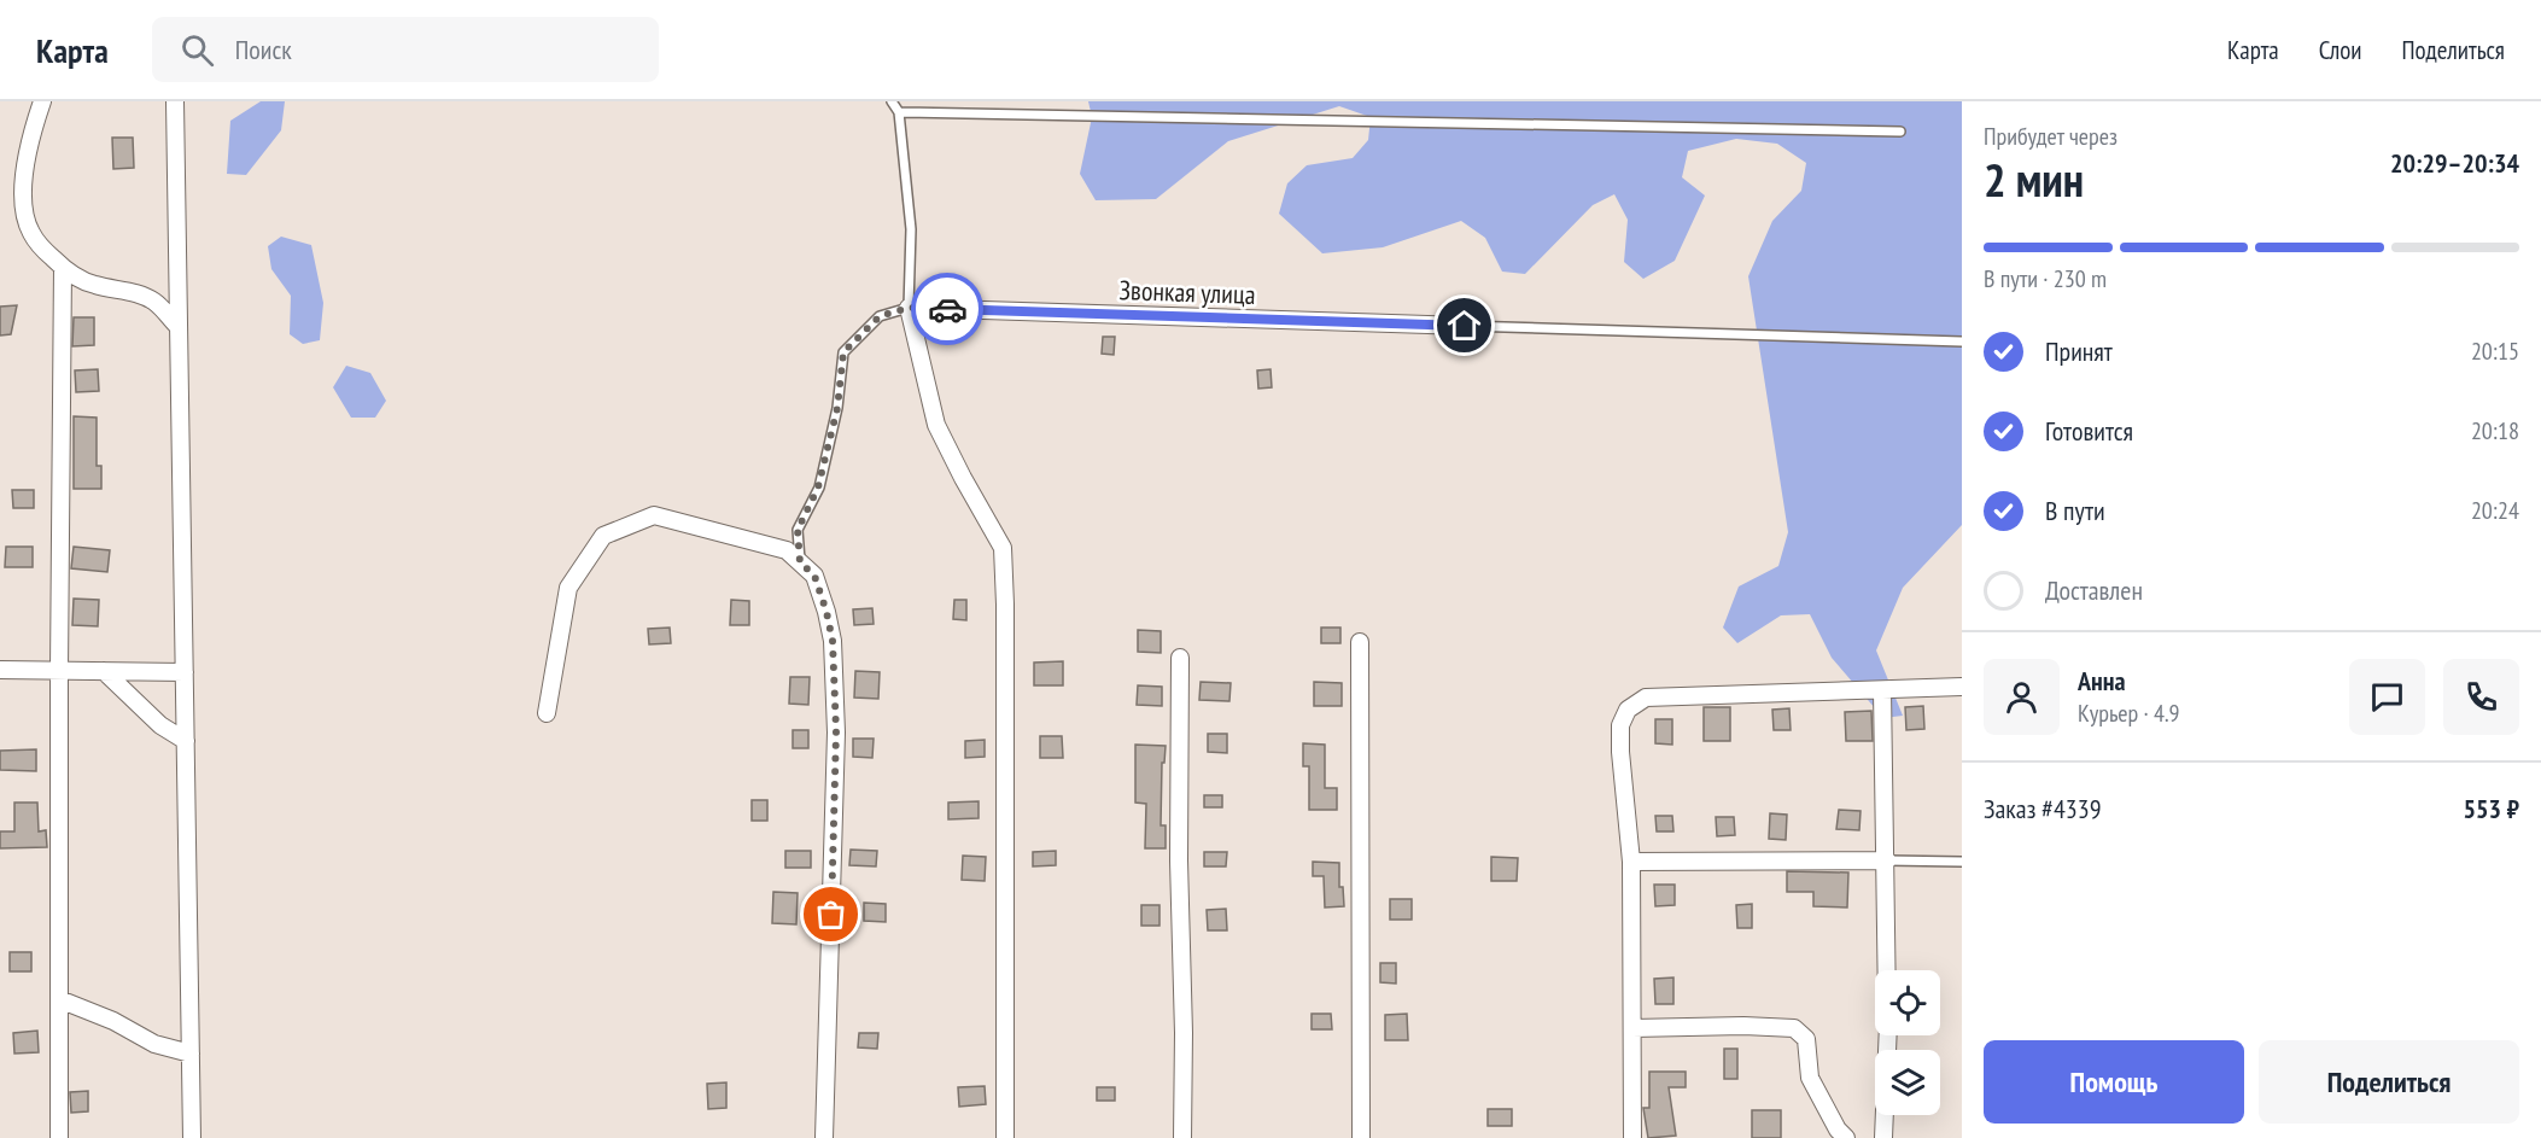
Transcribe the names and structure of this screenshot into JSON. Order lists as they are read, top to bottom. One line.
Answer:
{"streets":{"street":["Звонкая улица"]},"page":{"header":"Карта","search":"Поиск","nav":["Карта","Слои","Поделиться"],"heading":["2 мин","Прибудет через","20:29–20:34"],"panel":["Анна","Курьер · 4.9","Заказ #4339","553 ₽"],"bar":"В пути · 230 m","list":[["Принят","20:15"],["Готовится","20:18"],["В пути","20:24"],"Доставлен"],"buttons":["Помощь","Поделиться"]}}
